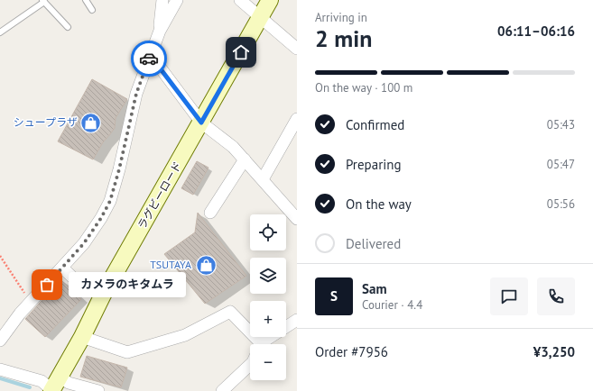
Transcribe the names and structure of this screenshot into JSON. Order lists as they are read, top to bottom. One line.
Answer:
{"streets":{"street":["ラグビーロード"]},"places":{"shop":["シュープラザ","TSUTAYA"],"other":["カメラのキタムラ"]},"page":{"heading":["2 min","Arriving in","06:11–06:16"],"panel":["Sam","Courier · 4.4","Order #7956","¥3,250"],"bar":"On the way · 100 m","list":[["Confirmed","05:43"],["Preparing","05:47"],["On the way","05:56"],"Delivered"],"map_buttons":["+","−"],"bubble":"カメラのキタムラ","round":"S"}}
